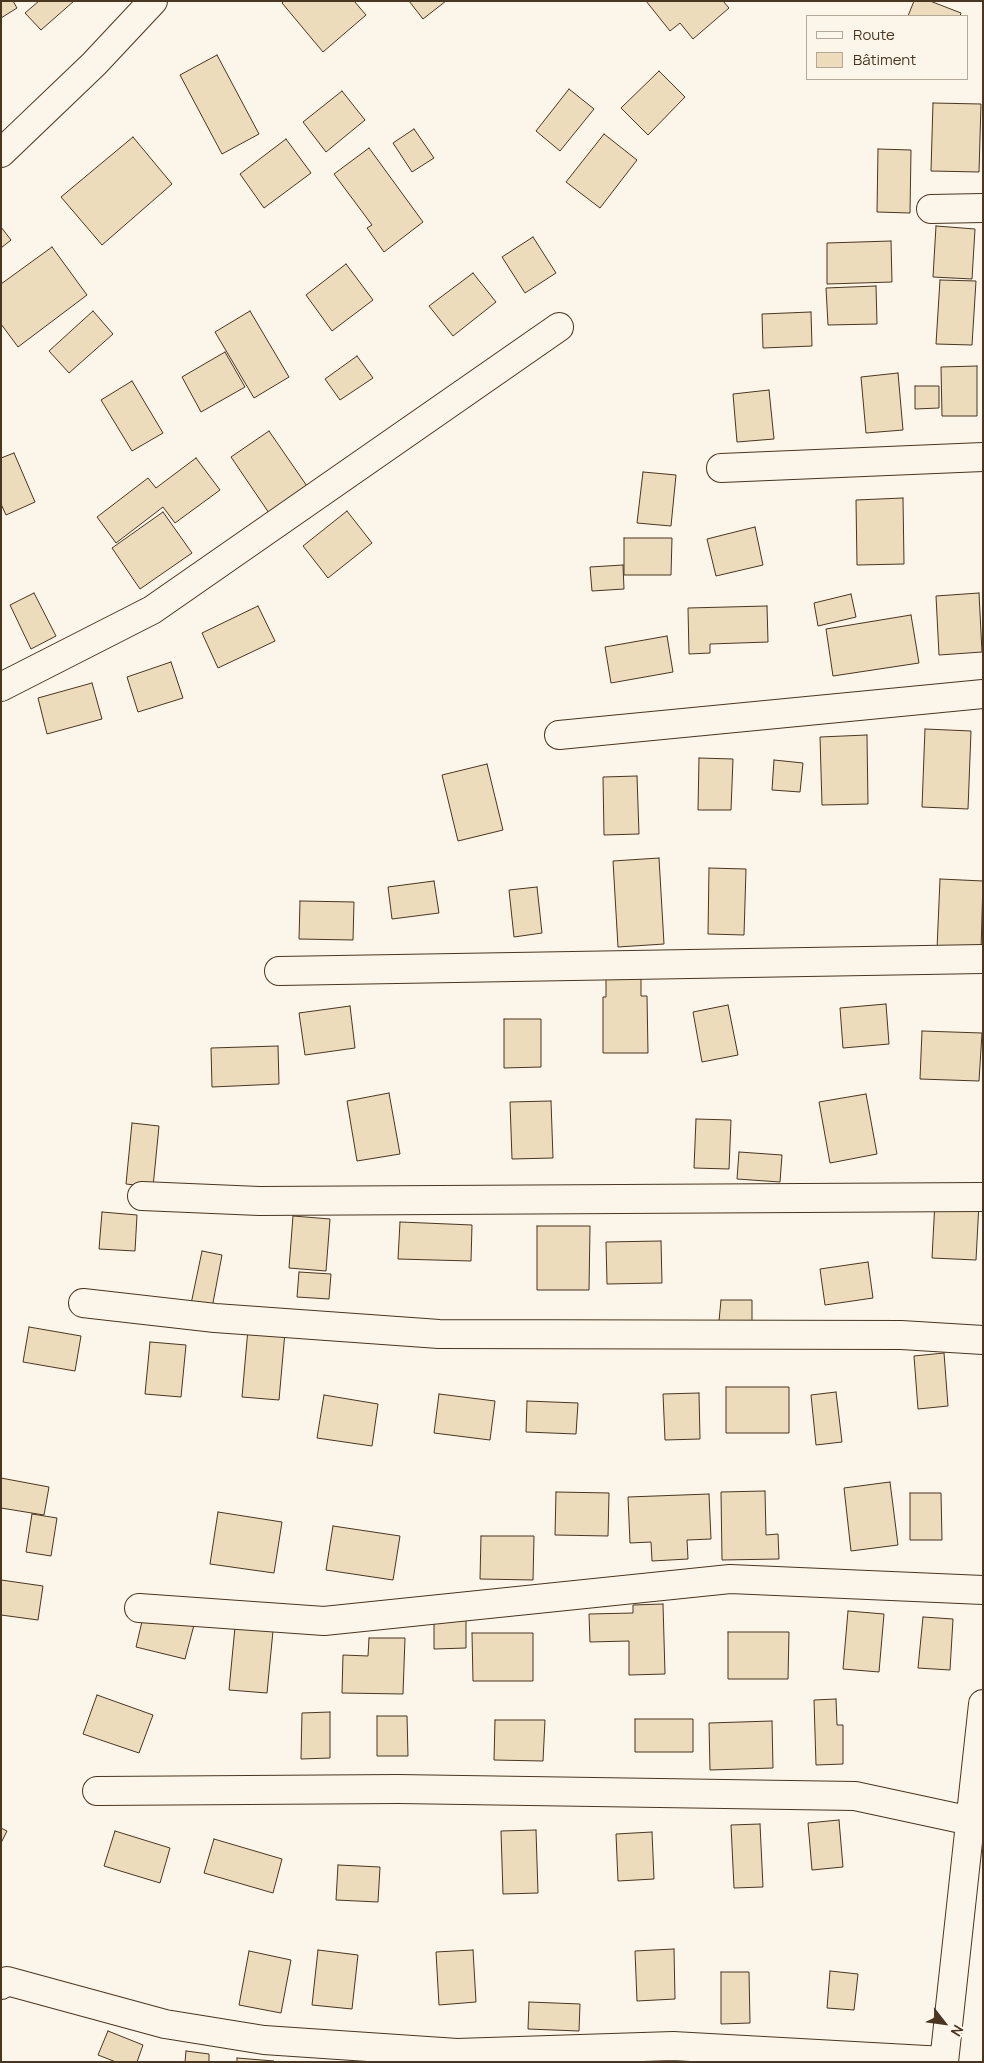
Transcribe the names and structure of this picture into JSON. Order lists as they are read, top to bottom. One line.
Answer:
{"legend":["Route","Bâtiment"],"north":"bottom right"}
